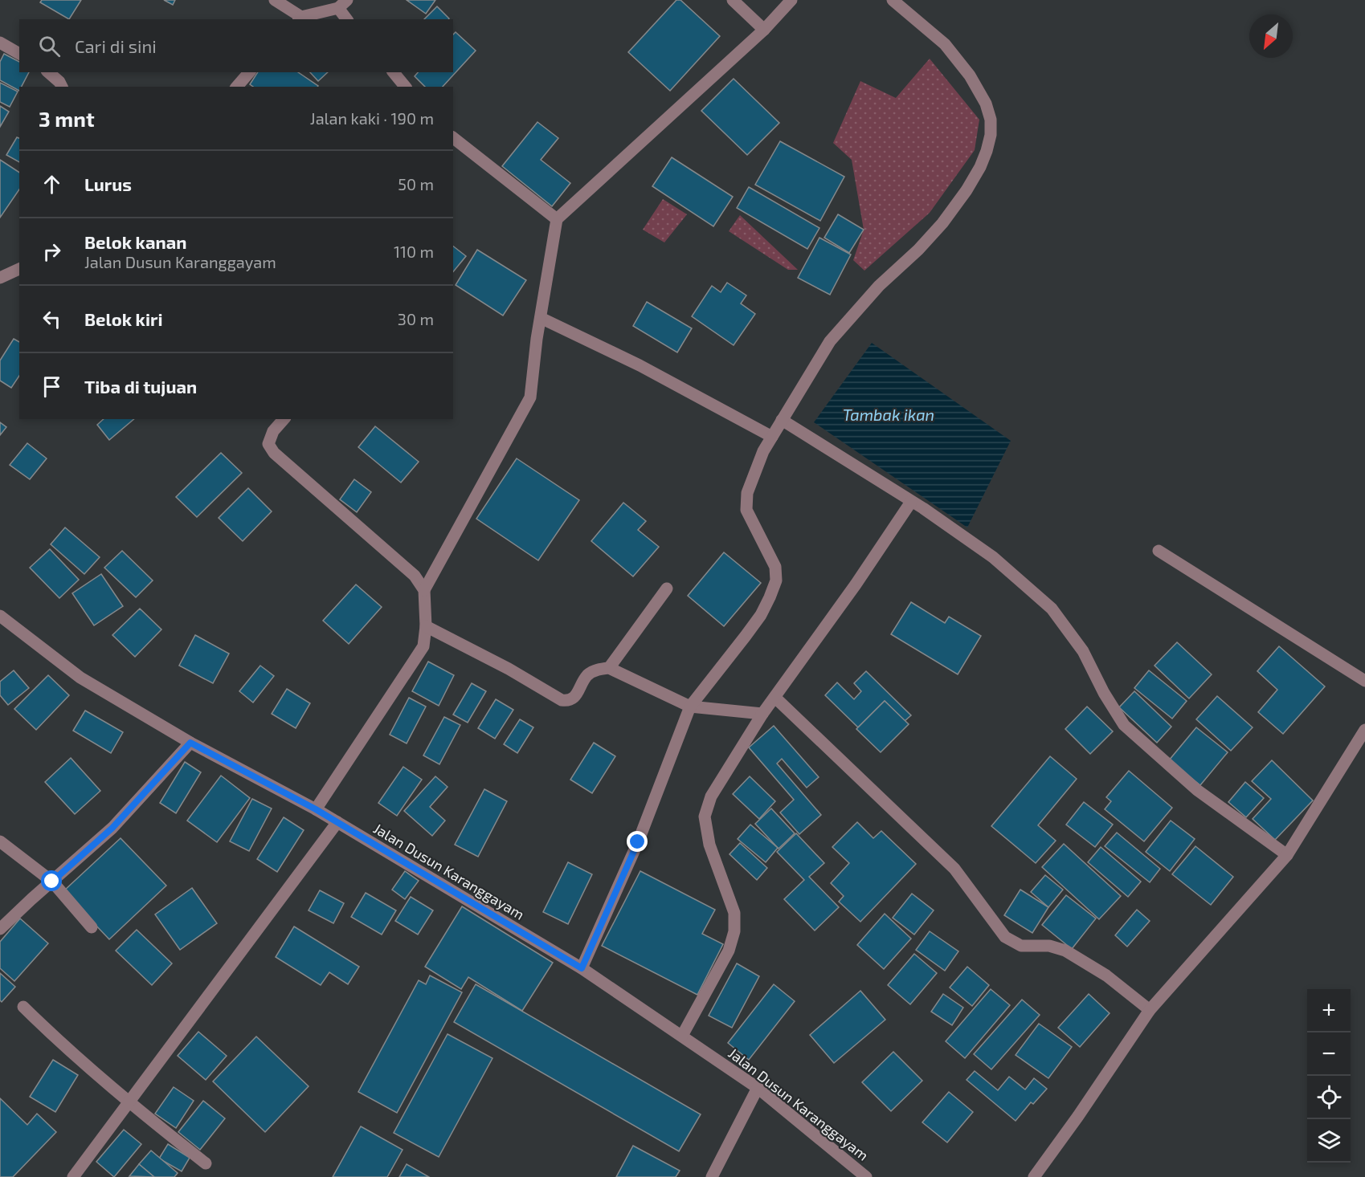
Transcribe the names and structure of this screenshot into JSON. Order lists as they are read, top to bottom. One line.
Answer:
{"streets":{"street":["Jalan Dusun Karanggayam"]},"water":["Tambak ikan"],"north":"bottom left","page":{"search":"Cari di sini","heading":["3 mnt","Jalan kaki · 190 m"],"list":[["Lurus","50 m"],["Belok kanan","Jalan Dusun Karanggayam","110 m"],["Belok kiri","30 m"],"Tiba di tujuan"],"map_buttons":["+","−"]}}
